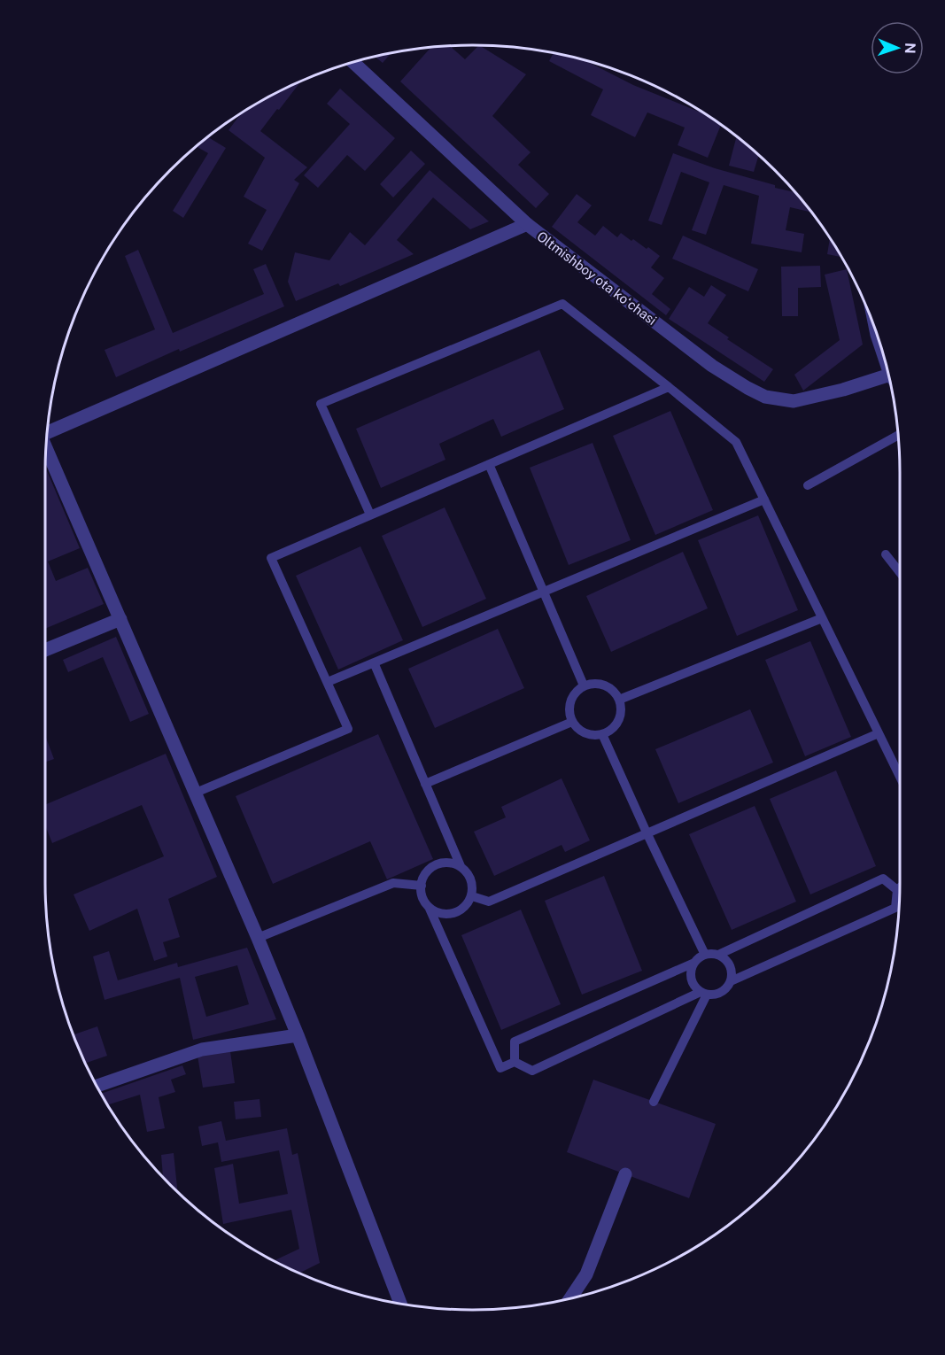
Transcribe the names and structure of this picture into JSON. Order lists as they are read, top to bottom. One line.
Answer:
{"streets":{"street":["Oltmishboy ota koʻchasi"]},"north":"right"}
